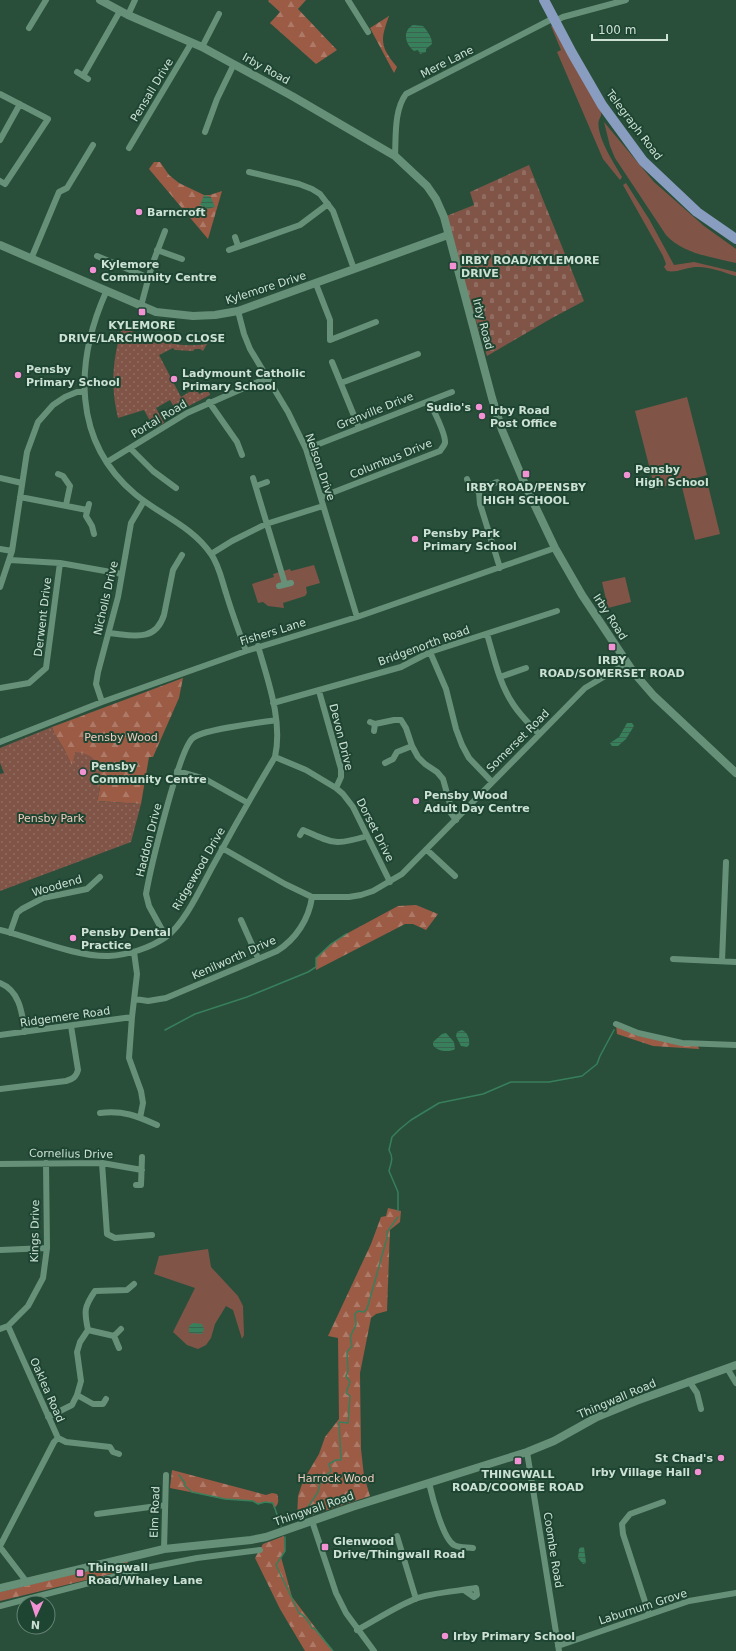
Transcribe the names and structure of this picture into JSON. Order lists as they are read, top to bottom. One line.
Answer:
{"streets":{"main road":["Telegraph Road"],"street":["Mere Lane","Irby Road","Pensall Drive","Kylemore Drive","Grenville Drive","Portal Road","Columbus Drive","Nelson Drive","Nicholls Drive","Derwent Drive","Fishers Lane","Bridgenorth Road","Devon Drive","Somerset Road","Dorset Drive","Haddon Drive","Ridgewood Drive","Woodend","Kenilworth Drive","Ridgemere Road","Cornelius Drive","Kings Drive","Oaklea Road","Thingwall Road","Elm Road","Coombe Road","Laburnum Grove"]},"crossings":[["Mere Lane","Irby Road"],["Mere Lane","Telegraph Road"],["Irby Road","Pensall Drive"],["Irby Road","Kylemore Drive"],["Irby Road","Fishers Lane"],["Irby Road","Somerset Road"],["Kylemore Drive","Nelson Drive"],["Grenville Drive","Columbus Drive"],["Grenville Drive","Nelson Drive"],["Portal Road","Nelson Drive"],["Columbus Drive","Nelson Drive"],["Nelson Drive","Fishers Lane"],["Nicholls Drive","Fishers Lane"],["Fishers Lane","Ridgewood Drive"],["Bridgenorth Road","Devon Drive"],["Bridgenorth Road","Ridgewood Drive"],["Devon Drive","Dorset Drive"],["Somerset Road","Dorset Drive"],["Somerset Road","Ridgewood Drive"],["Somerset Road","Kenilworth Drive"],["Dorset Drive","Ridgewood Drive"],["Haddon Drive","Ridgewood Drive"],["Ridgewood Drive","Woodend"],["Cornelius Drive","Kings Drive"],["Kings Drive","Oaklea Road"],["Thingwall Road","Elm Road"],["Thingwall Road","Coombe Road"],["Coombe Road","Laburnum Grove"]],"parks":["Pensby Wood","Pensby Park","Harrock Wood"],"places":{"other":["Barncroft","Kylemore Community Centre","Pensby Primary School","Ladymount Catholic Primary School","Sudio's","Irby Road Post Office","Pensby High School","Pensby Park Primary School","Pensby Community Centre","Pensby Wood Adult Day Centre","Pensby Dental Practice","St Chad's","Irby Village Hall","Irby Primary School"],"transit":["IRBY ROAD/KYLEMORE DRIVE","KYLEMORE DRIVE/LARCHWOOD CLOSE","IRBY ROAD/PENSBY HIGH SCHOOL","IRBY ROAD/SOMERSET ROAD","THINGWALL ROAD/COOMBE ROAD","Glenwood Drive/Thingwall Road","Thingwall Road/Whaley Lane"]},"scale_bar":"100 m","north":"bottom"}
